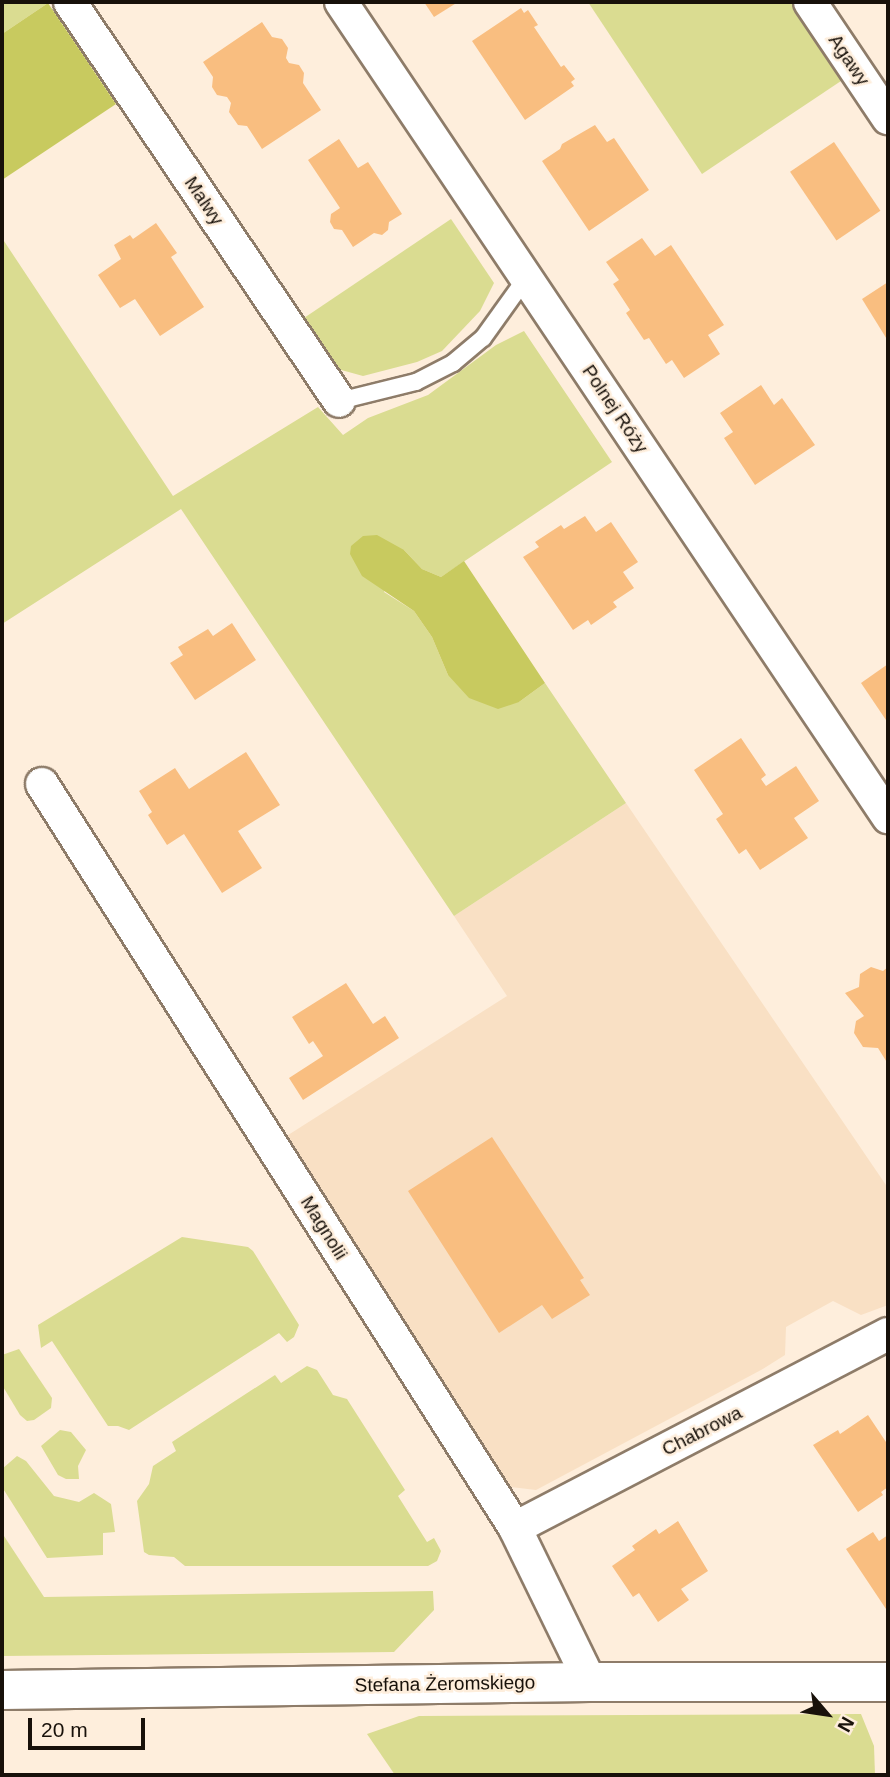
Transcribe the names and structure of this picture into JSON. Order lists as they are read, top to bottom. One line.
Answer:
{"streets":{"street":["Agawy","Malwy","Polnej Róży","Magnolii","Chabrowa","Stefana Żeromskiego"]},"crossings":[["Magnolii","Chabrowa"],["Magnolii","Stefana Żeromskiego"]],"scale_bar":"20 m","north":"bottom right"}
